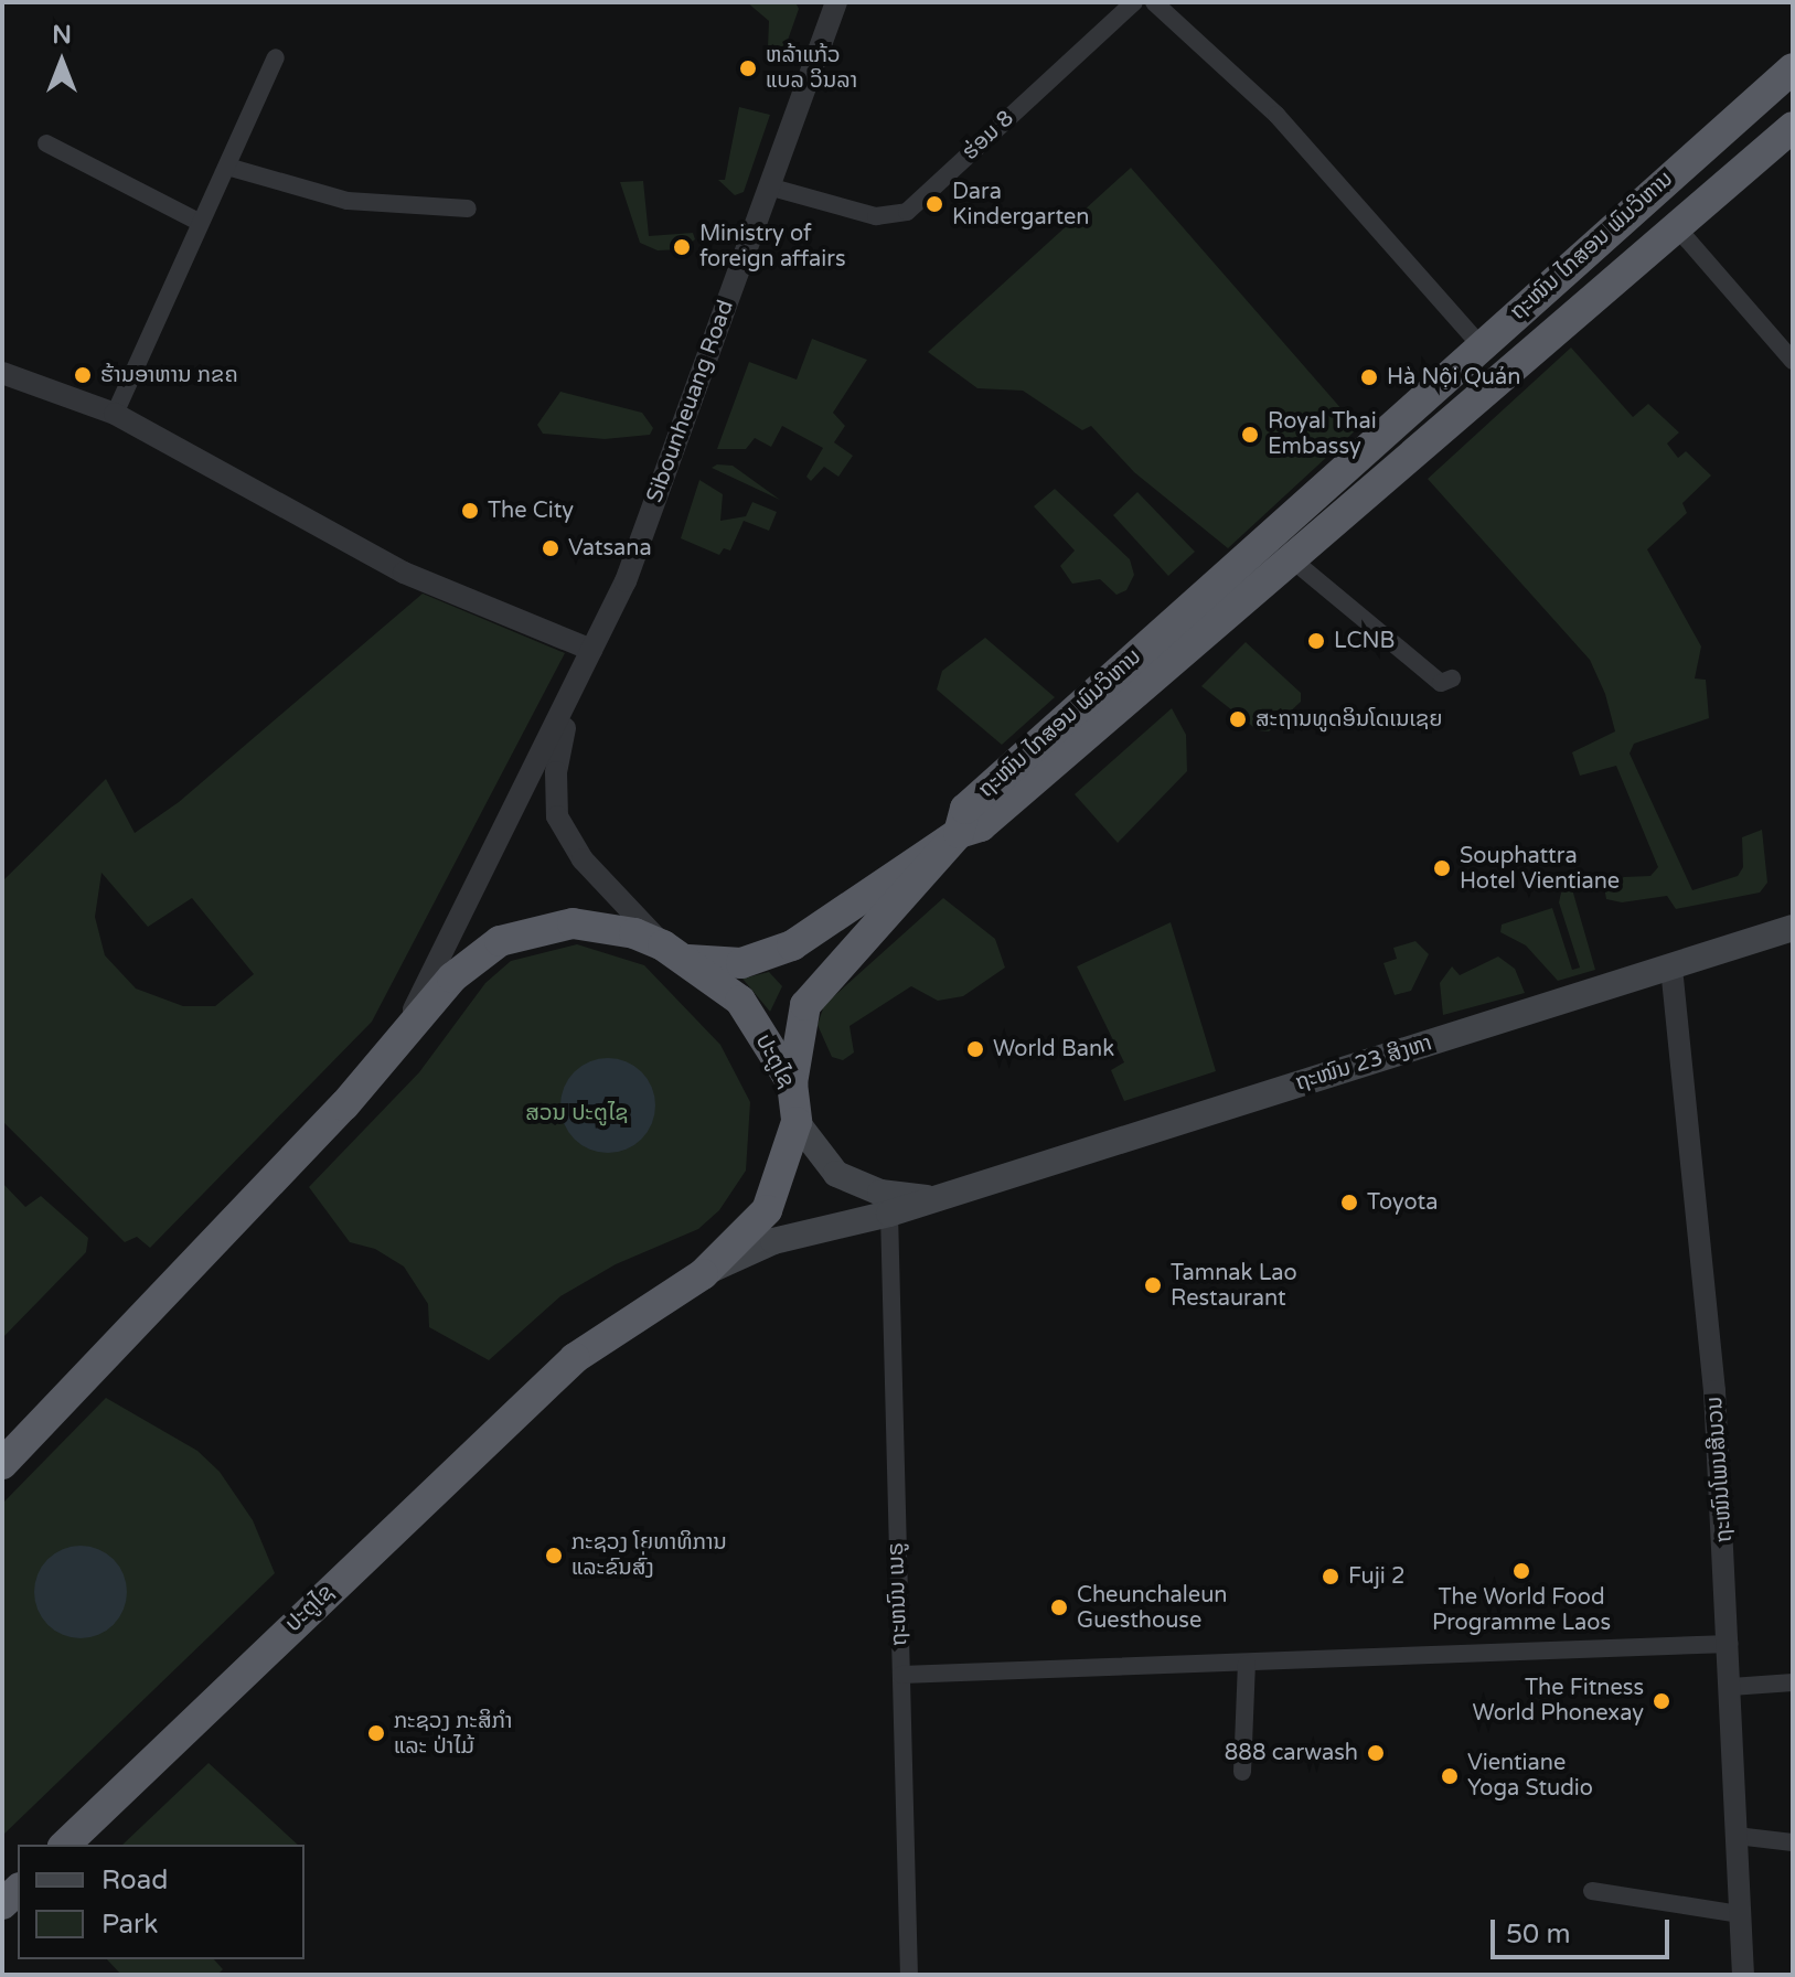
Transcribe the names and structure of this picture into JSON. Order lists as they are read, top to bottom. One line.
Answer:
{"streets":{"highway":["ຖະໜົນ ໄກສອນ ພົມວິຫານ","ປະຕູໄຊ"],"main road":["ຖະໜົນ 23 ສິງຫາ"],"street":["ຮ່ອມ 8","Sibounheuang Road","ຖະໜົນໂພນສີນວນ","ຖະຫນົນ ເນຣູ"]},"crossings":[["ຮ່ອມ 8","Sibounheuang Road"],["Sibounheuang Road","ປະຕູໄຊ"],["ປະຕູໄຊ","ຖະໜົນ 23 ສິງຫາ"],["ຖະໜົນ 23 ສິງຫາ","ຖະໜົນໂພນສີນວນ"],["ຖະໜົນ 23 ສິງຫາ","ຖະຫນົນ ເນຣູ"]],"parks":["ສວນ ປະຕູໄຊ"],"places":["ຫລ້າແກ້ວ ແບລ ວິນລາ","Dara Kindergarten","Ministry of foreign affairs","ຮ້ານອາຫານ ກຂຄ","Hà Nội Quán","Royal Thai Embassy","The City","Vatsana","LCNB","ສະຖານທູດອິນໂດເນເຊຍ","Souphattra Hotel Vientiane","World Bank","Toyota","Tamnak Lao Restaurant","ກະຊວງ ໂຍທາທິການ ແລະຂົນສົ່ງ","The World Food Programme Laos","Fuji 2","Cheunchaleun Guesthouse","The Fitness World Phonexay","ກະຊວງ ກະສິກຳ ແລະ ປ່າໄມ້","888 carwash","Vientiane Yoga Studio"],"legend":["Road","Park"],"scale_bar":"50 m","north":"top"}
